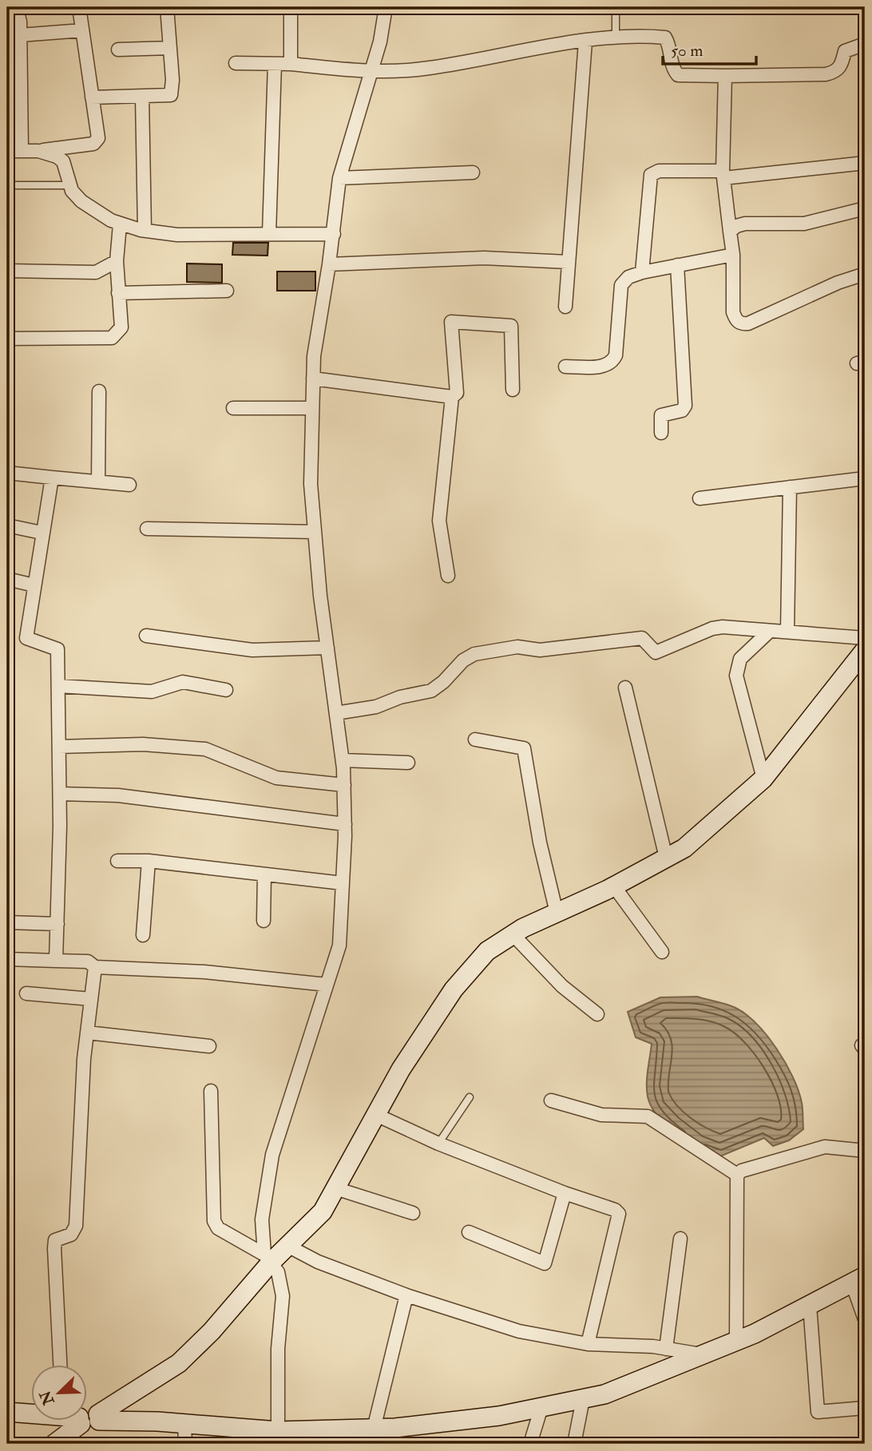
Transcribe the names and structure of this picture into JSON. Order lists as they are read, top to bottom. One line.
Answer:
{"scale_bar":"50 m","north":"bottom left"}
